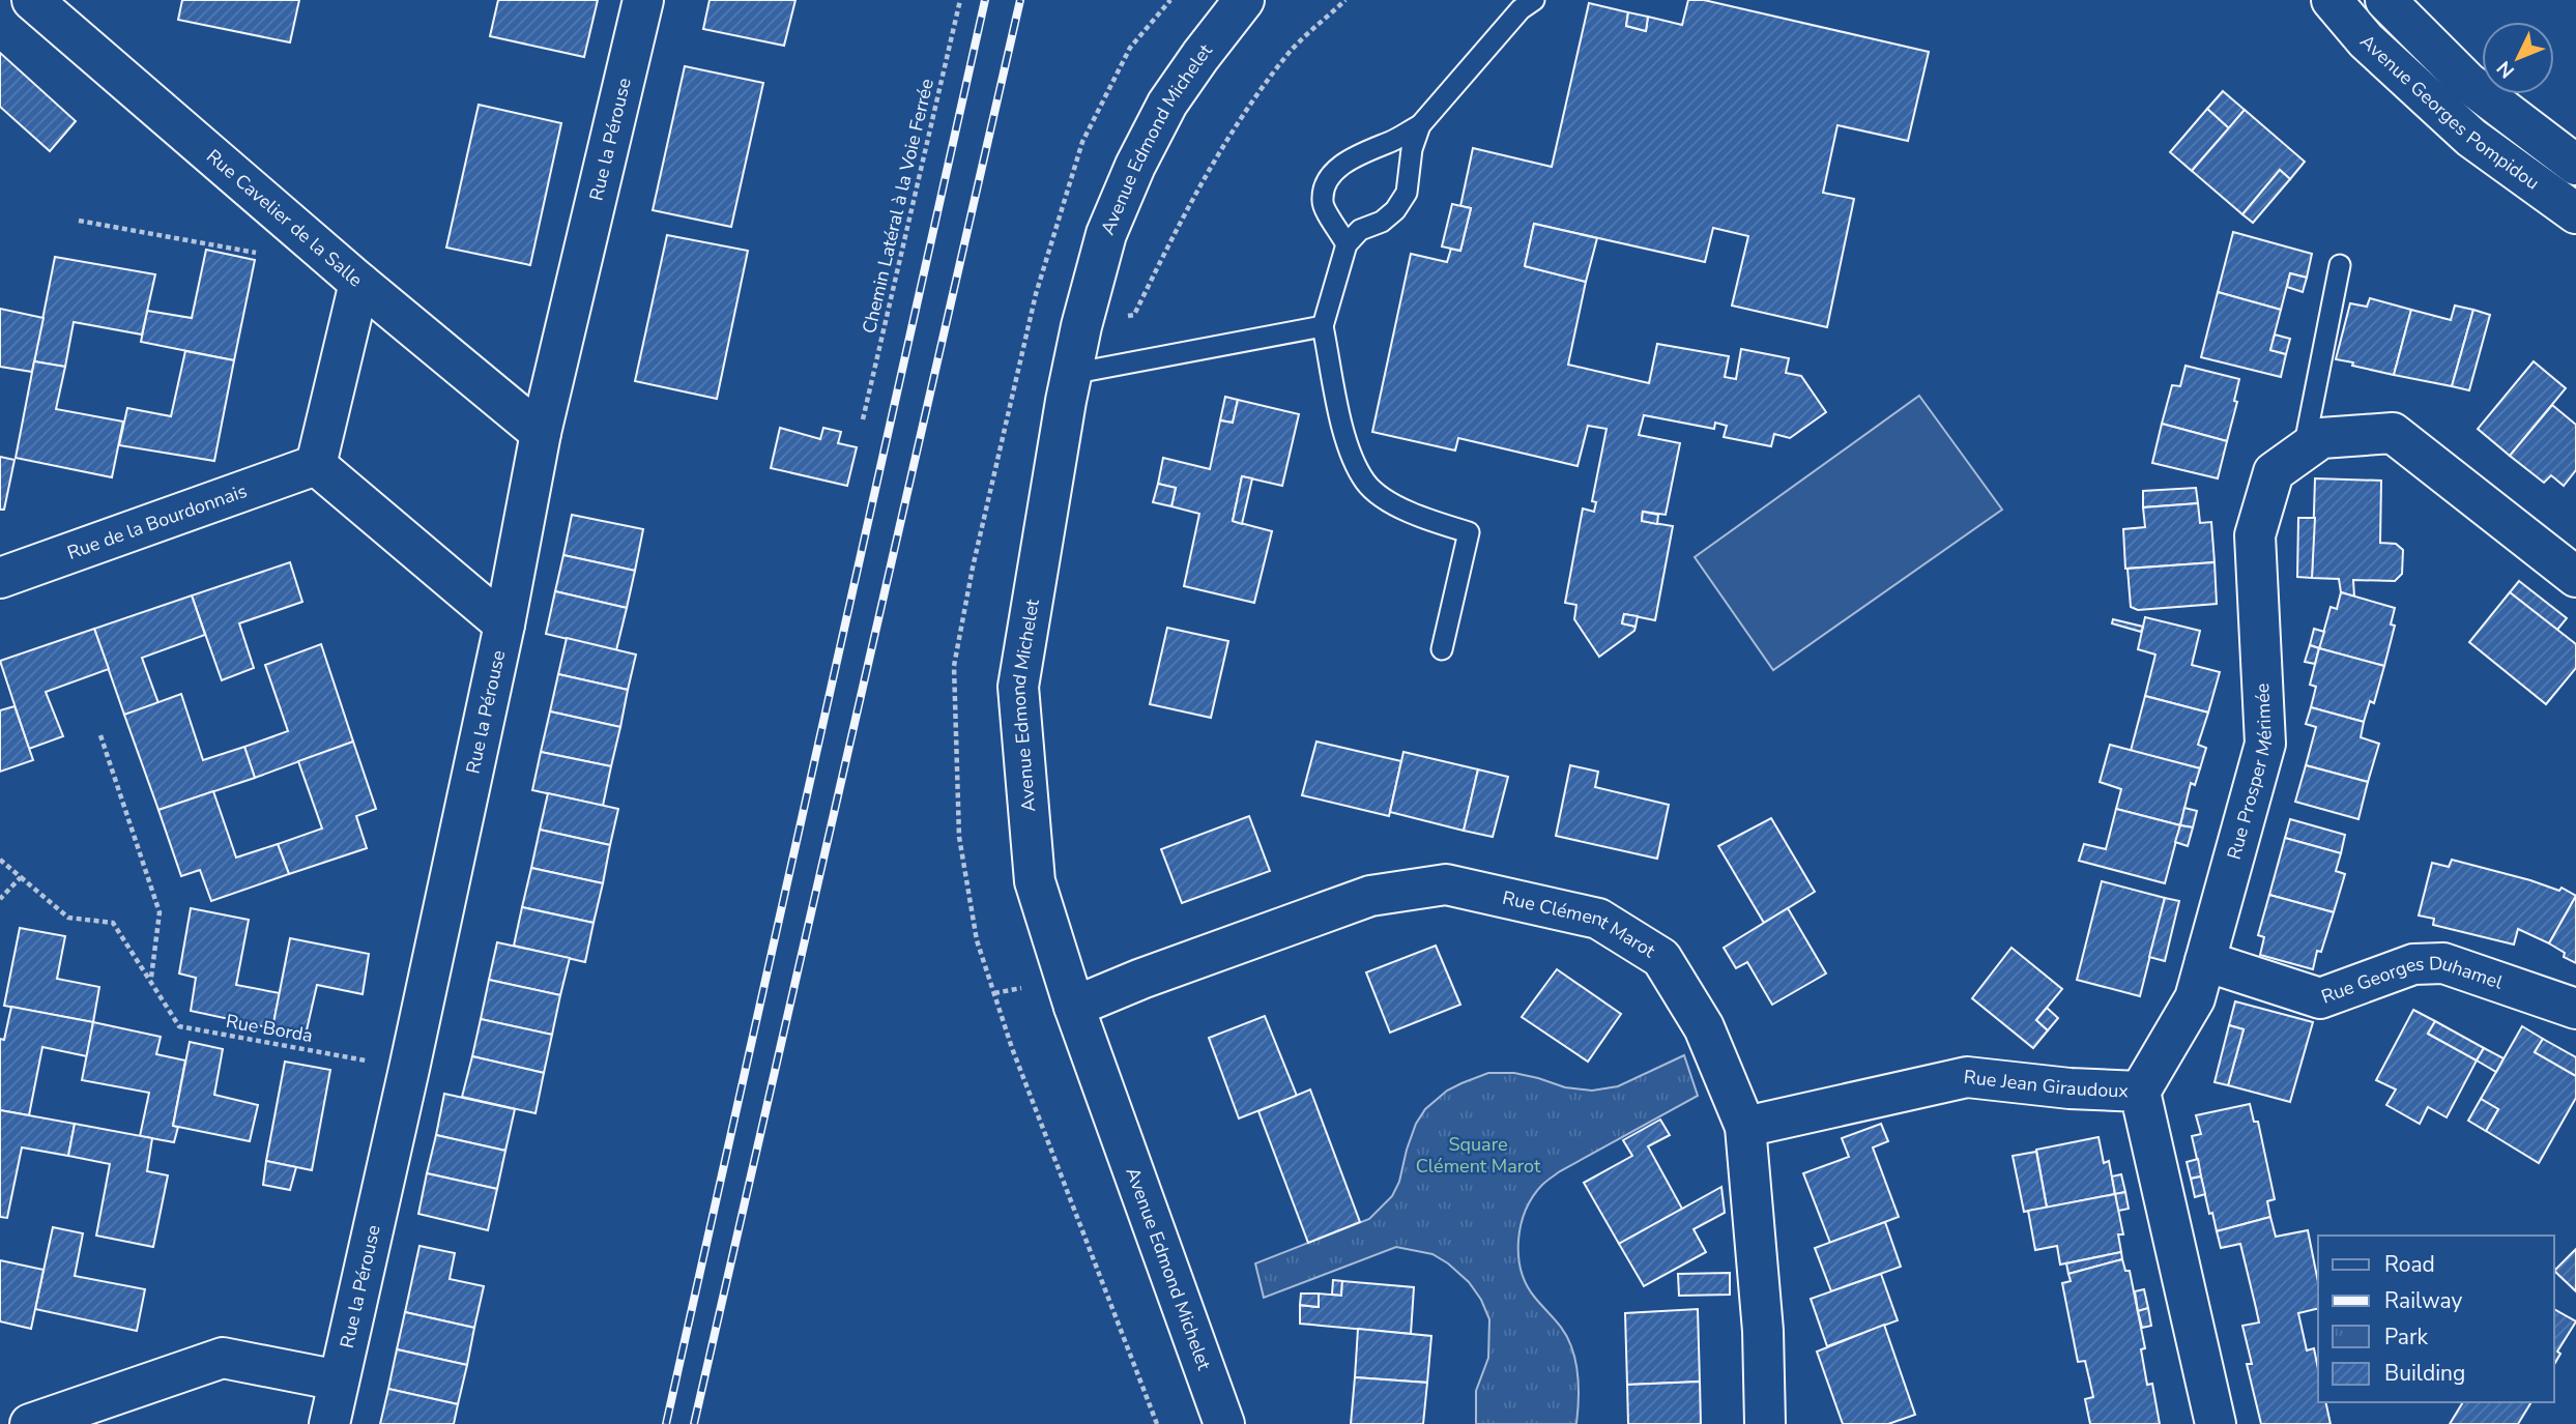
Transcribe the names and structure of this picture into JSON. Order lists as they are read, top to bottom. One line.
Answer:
{"streets":{"street":["Avenue Georges Pompidou","Rue la Pérouse","Avenue Edmond Michelet","Rue Cavelier de la Salle","Rue de la Bourdonnais","Rue Prosper Mérimée","Rue Clément Marot","Rue Georges Duhamel","Rue Jean Giraudoux"],"path":["Chemin Latéral à la Voie Ferrée","Rue Borda"]},"crossings":[["Rue la Pérouse","Rue Cavelier de la Salle"],["Rue la Pérouse","Rue Borda"],["Avenue Edmond Michelet","Rue Clément Marot"],["Rue Prosper Mérimée","Rue Georges Duhamel"],["Rue Prosper Mérimée","Rue Jean Giraudoux"],["Rue Clément Marot","Rue Jean Giraudoux"]],"parks":["Square Clément Marot"],"legend":["Road","Railway","Park","Building"],"north":"bottom left"}
